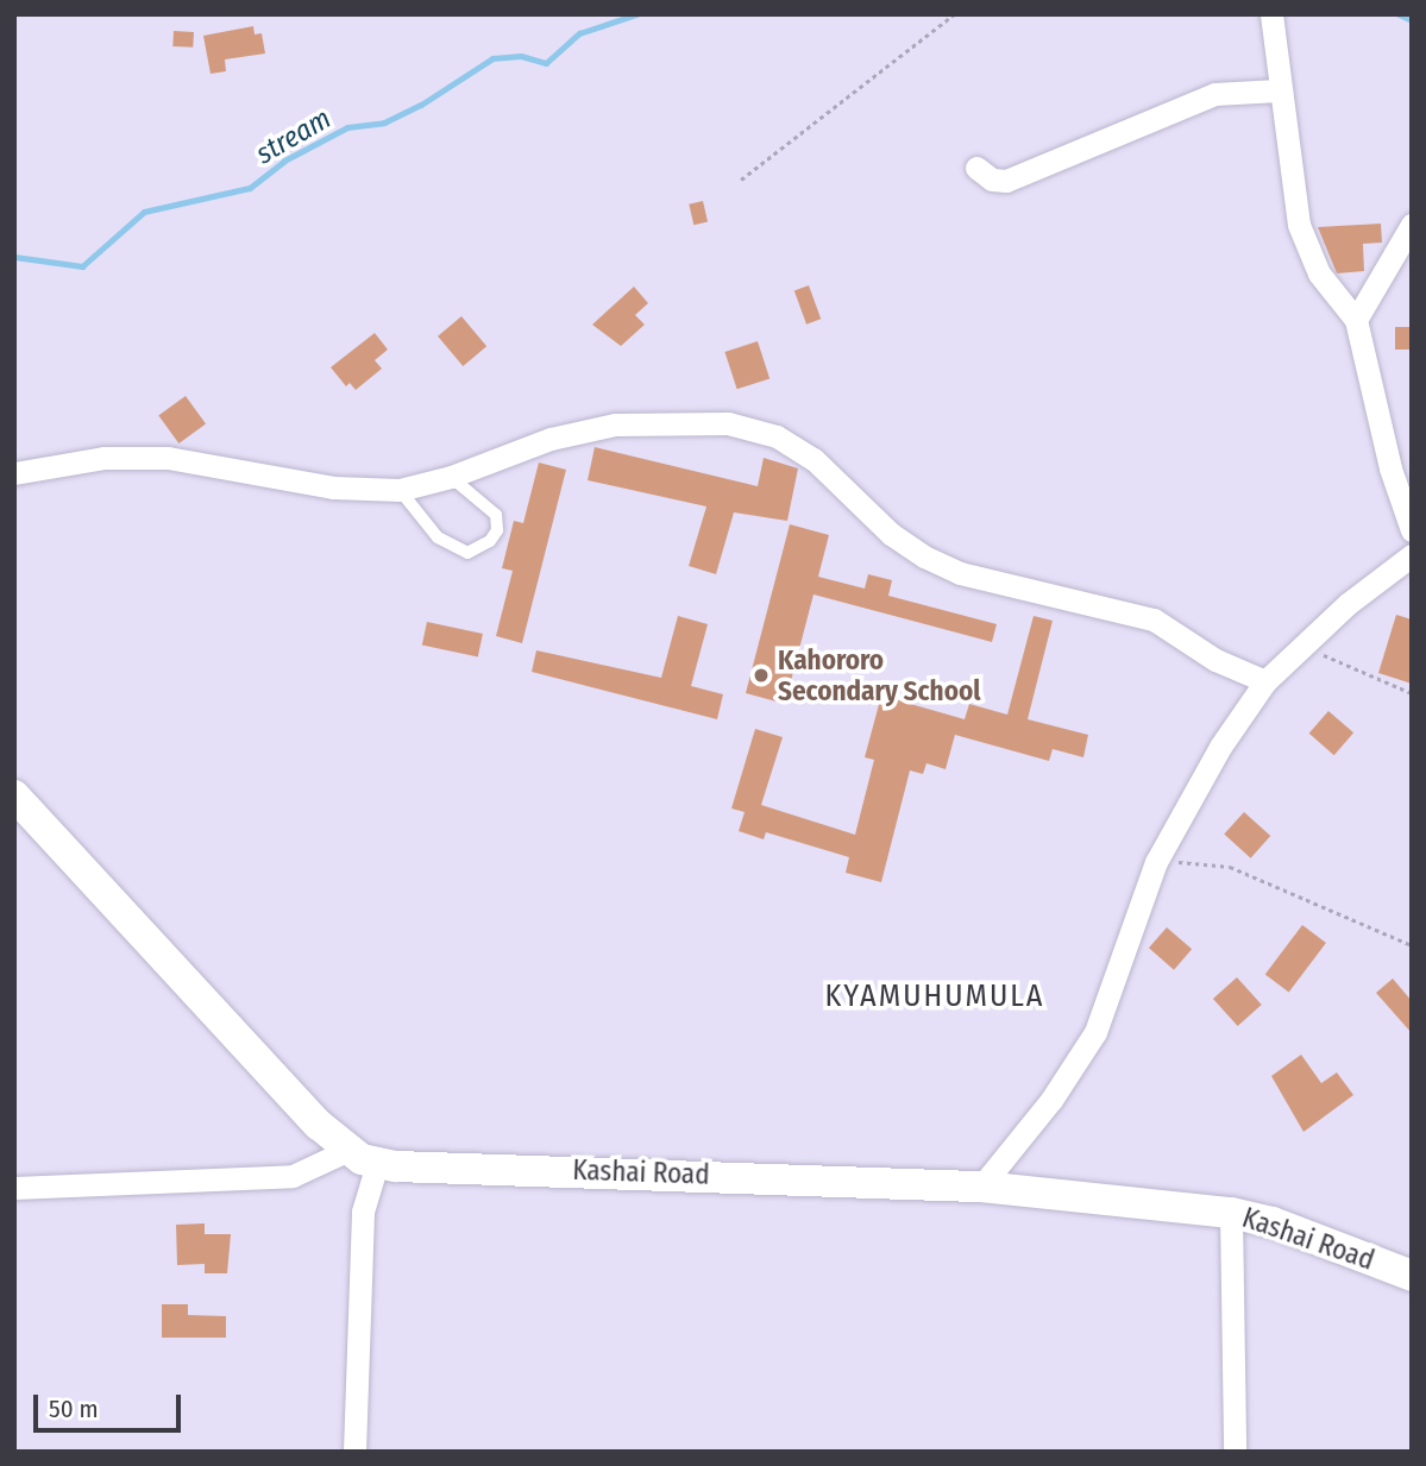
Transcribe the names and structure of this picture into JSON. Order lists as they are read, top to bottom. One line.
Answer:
{"streets":{"street":["Kashai Road"]},"districts":["KYAMUHUMULA"],"water":["stream"],"places":["Kahororo Secondary School"],"scale_bar":"50 m"}
